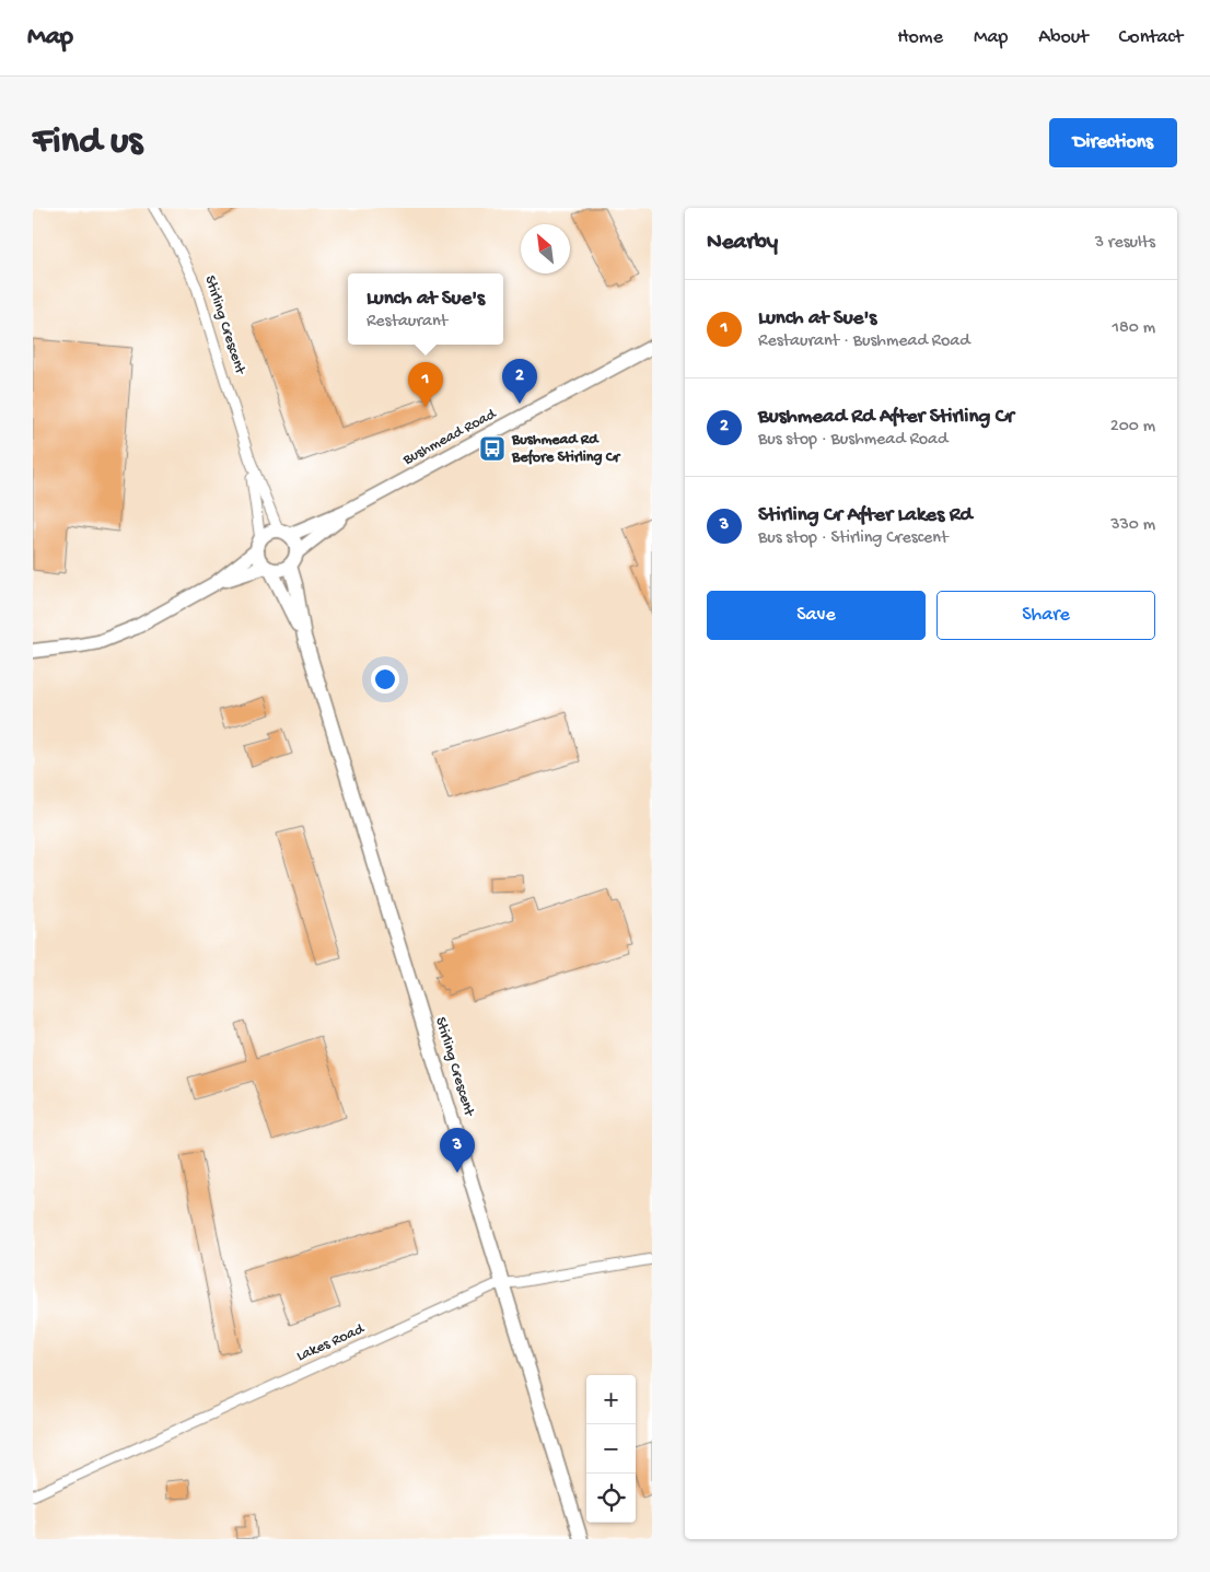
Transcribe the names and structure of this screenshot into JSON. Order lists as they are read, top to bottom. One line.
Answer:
{"streets":{"main road":["Stirling Crescent","Bushmead Road"],"street":["Lakes Road"]},"crossings":[["Stirling Crescent","Bushmead Road"],["Stirling Crescent","Lakes Road"]],"places":{"bus stop":["Bushmead Rd Before Stirling Cr"]},"north":"top left","page":{"header":"Map","nav":["Home","Map","About","Contact"],"buttons":["Directions",["Save","Share"]],"title":"Find us","heading":["Nearby","3 results"],"popup":["Lunch at Sue's","Restaurant"],"list":[{"mark":"1","name":"Lunch at Sue's","note":"Restaurant · Bushmead Road","value":"180 m"},{"mark":"2","name":"Bushmead Rd After Stirling Cr","note":"Bus stop · Bushmead Road","value":"200 m"},{"mark":"3","name":"Stirling Cr After Lakes Rd","note":"Bus stop · Stirling Crescent","value":"330 m"}],"pins":["2","1","3"],"map_buttons":["+","−"]}}
